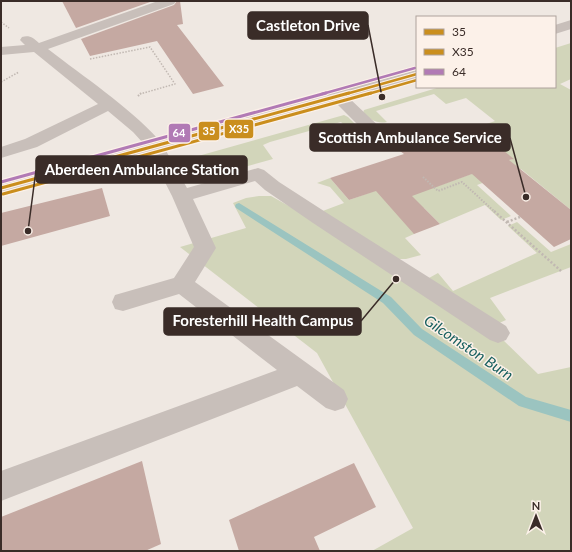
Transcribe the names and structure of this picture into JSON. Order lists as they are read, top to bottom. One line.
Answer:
{"water":["Gilcomston Burn"],"places":["Castleton Drive","Scottish Ambulance Service","Aberdeen Ambulance Station","Foresterhill Health Campus"],"lines":["transit line 64","transit line 35","transit line X35"],"legend":["35","X35","64"],"north":"top"}
